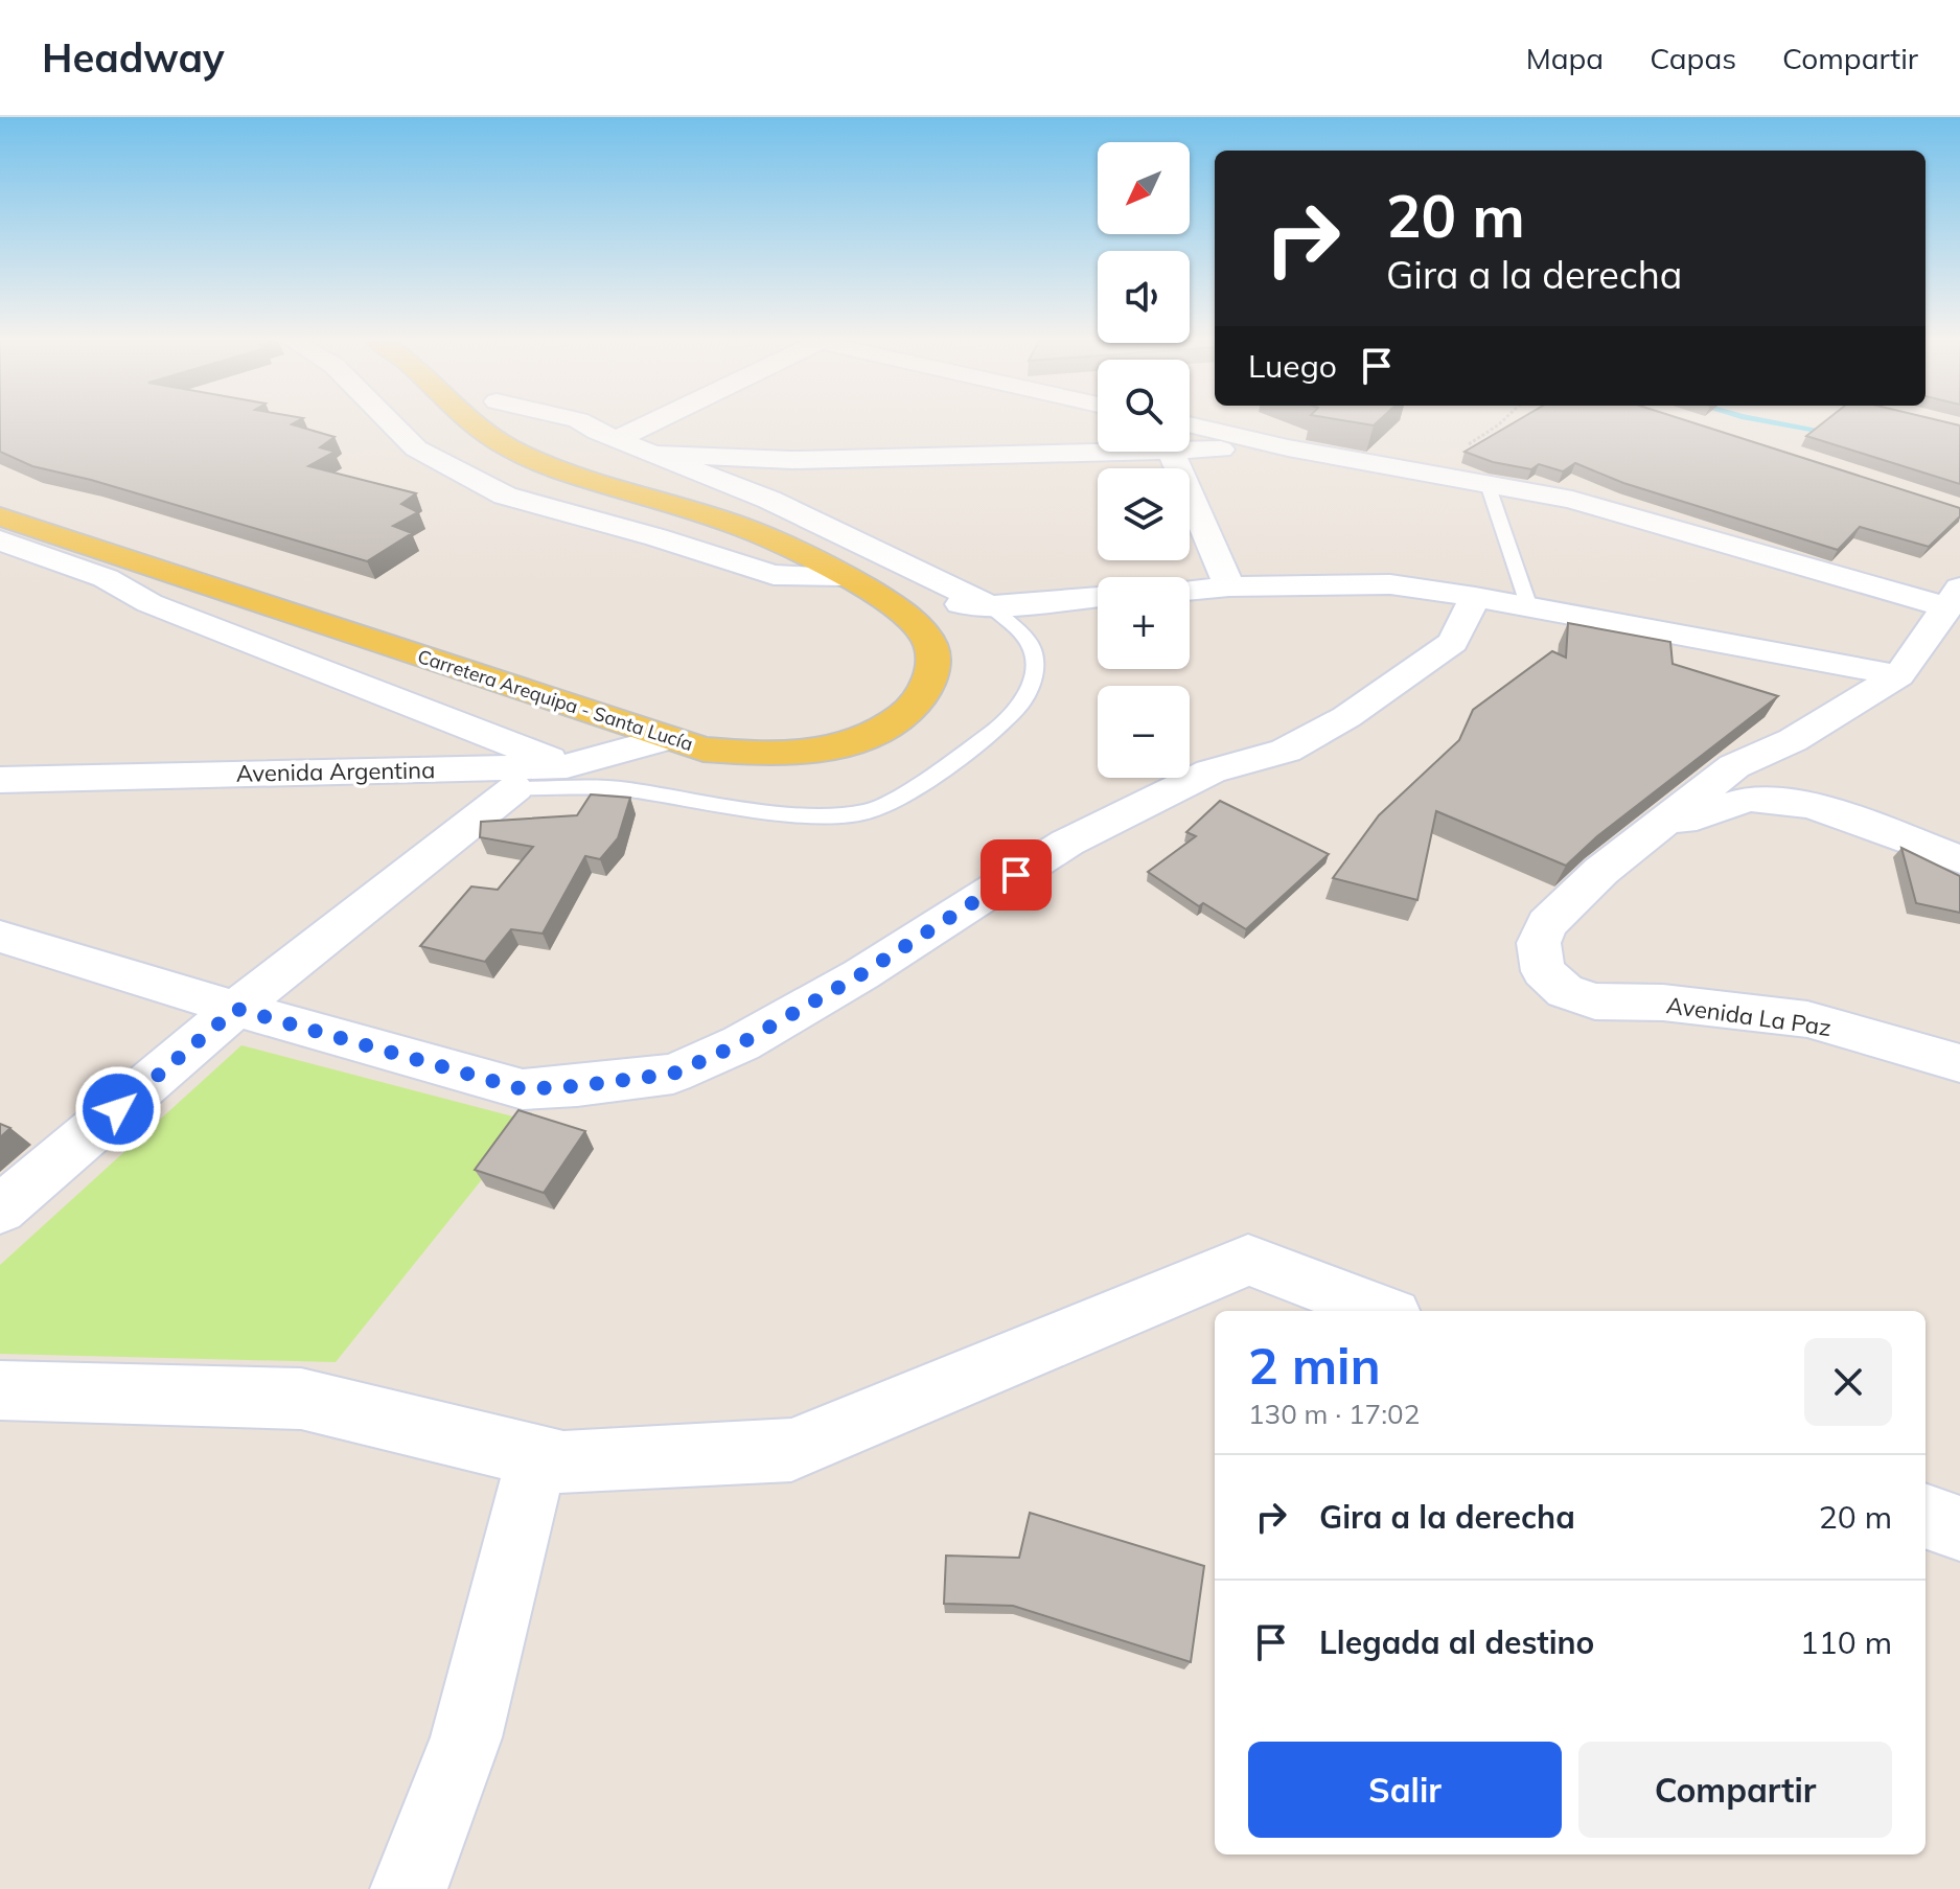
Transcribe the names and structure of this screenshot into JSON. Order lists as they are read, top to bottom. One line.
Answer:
{"streets":{"main road":["Carretera Arequipa - Santa Lucía"],"street":["Avenida Argentina","Avenida La Paz"]},"crossings":[["Carretera Arequipa - Santa Lucía","Avenida Argentina"]],"north":"bottom left","page":{"header":"Headway","nav":["Mapa","Capas","Compartir"],"map_buttons":["+","−"],"turn":["20 m","Gira a la derecha"],"then":"Luego","heading":["2 min","130 m · 17:02"],"list":[{"name":"Gira a la derecha","value":"20 m"},{"name":"Llegada al destino","value":"110 m"}],"buttons":["Salir","Compartir"]}}
